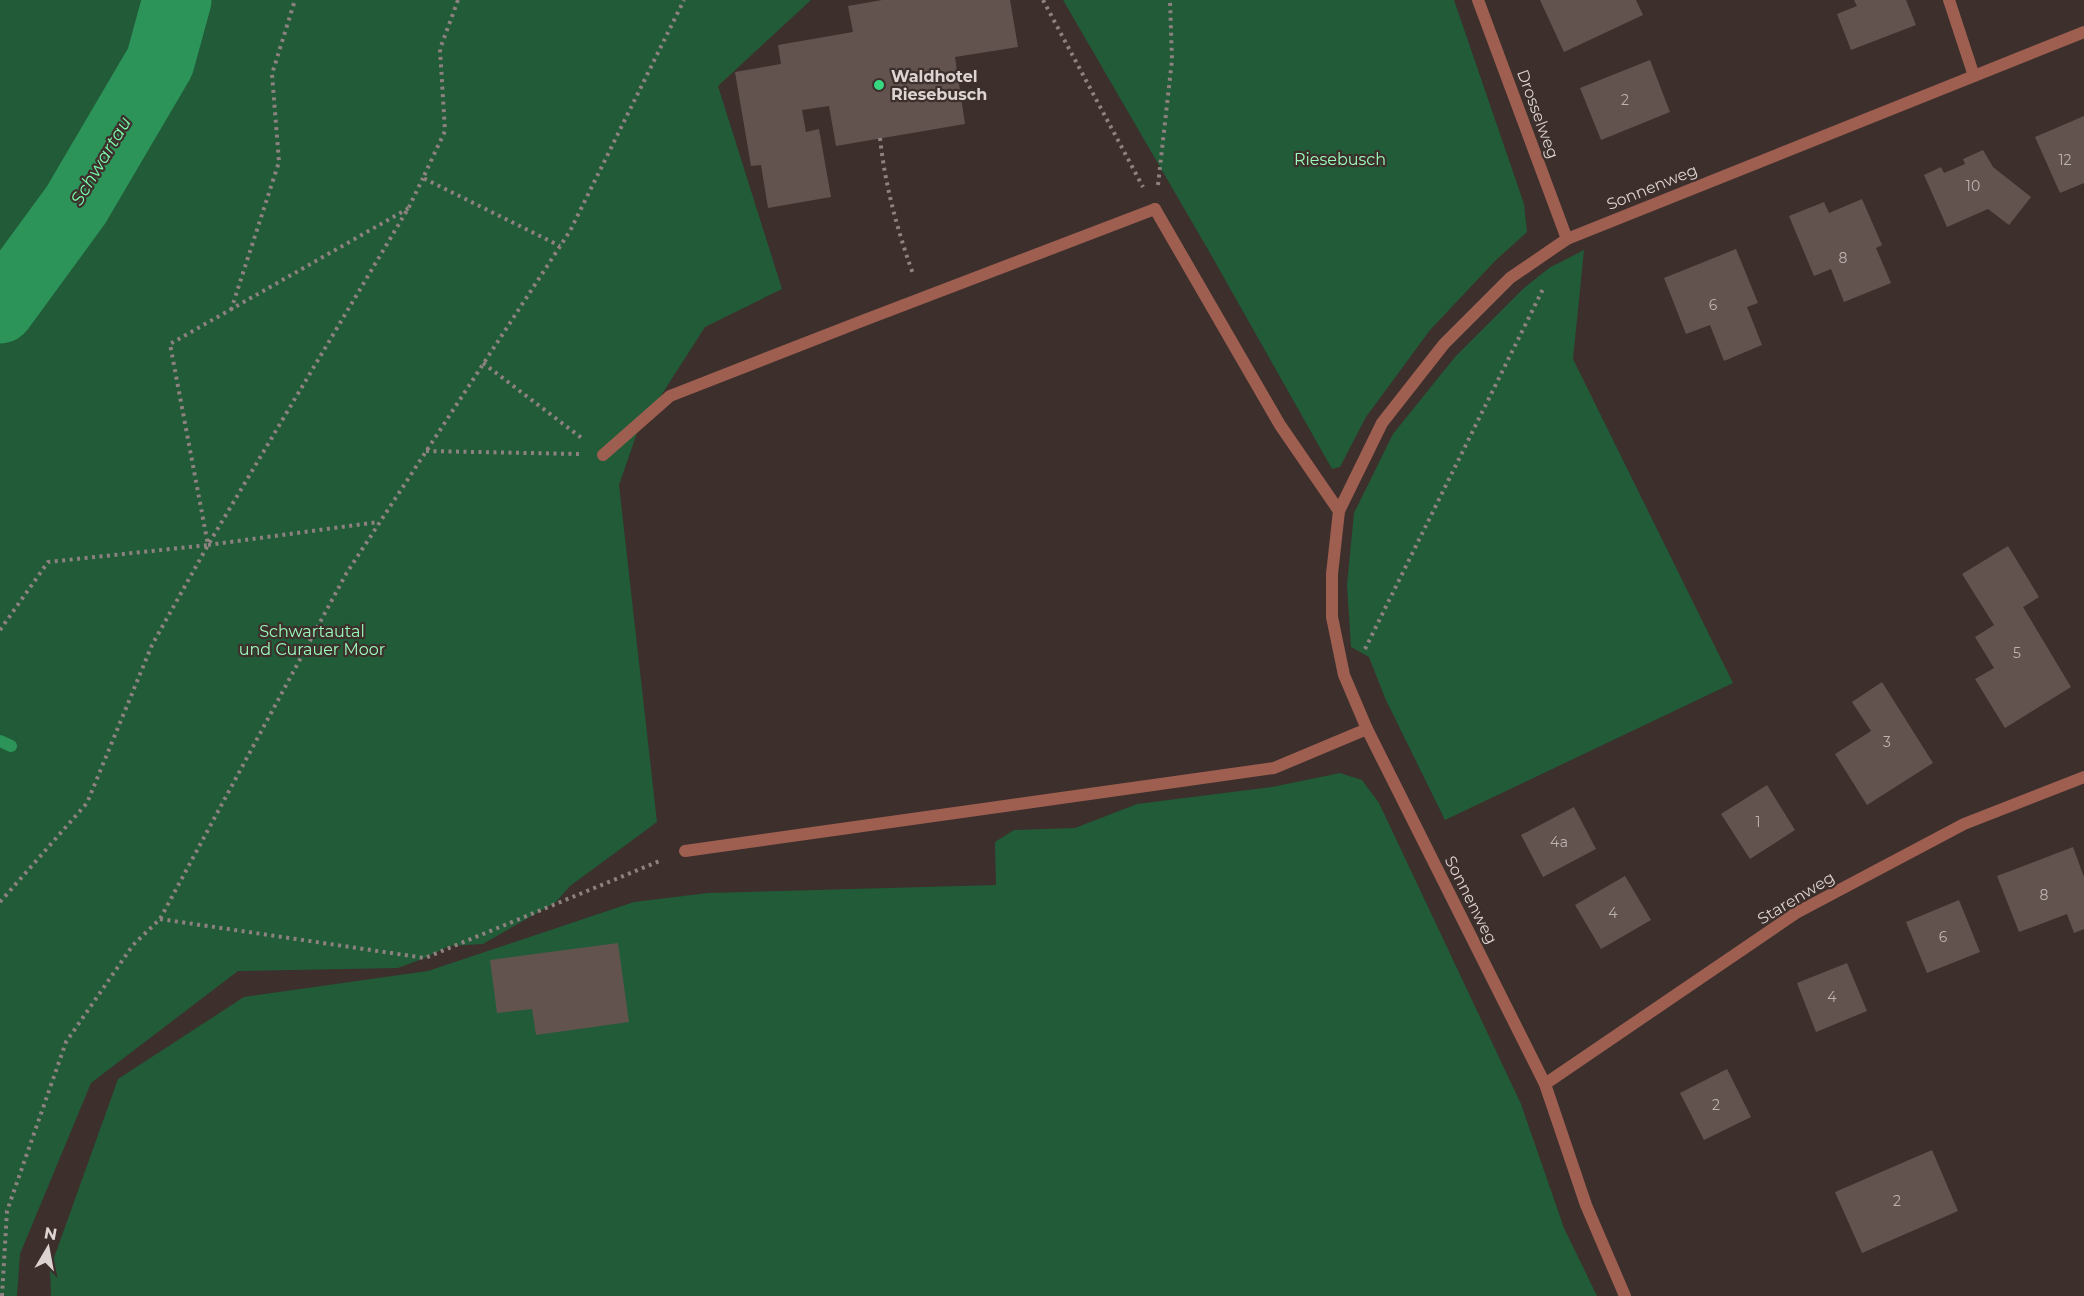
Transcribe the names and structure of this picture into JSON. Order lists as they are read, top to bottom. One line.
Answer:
{"streets":{"street":["Drosselweg","Sonnenweg","Starenweg"]},"crossings":[["Drosselweg","Sonnenweg"],["Sonnenweg","Starenweg"]],"water":["Schwartau"],"parks":["Riesebusch","Schwartautal und Curauer Moor"],"places":["Waldhotel Riesebusch"],"house_numbers":["2","12","10","8","6","5","3","1","4a","8","4","6","4","2","2"],"north":"top"}
